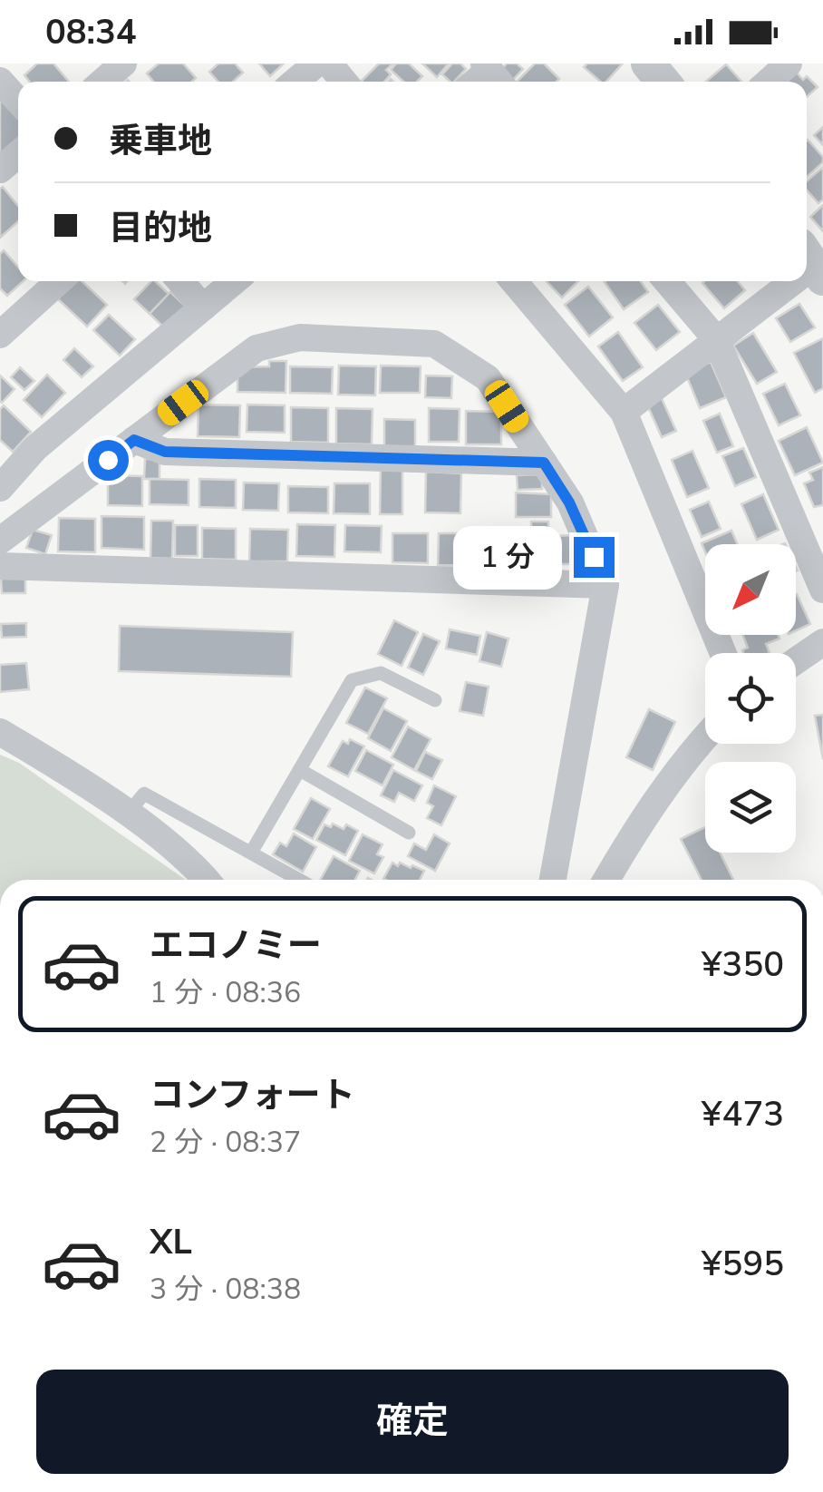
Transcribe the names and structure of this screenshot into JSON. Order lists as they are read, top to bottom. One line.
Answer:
{"north":"bottom left","page":{"status":"08:34","banner":["乗車地","目的地"],"bubble":"1 分","list":[{"name":"エコノミー","note":"1 分 · 08:36","value":"¥350"},{"name":"コンフォート","note":"2 分 · 08:37","value":"¥473"},{"name":"XL","note":"3 分 · 08:38","value":"¥595"}],"buttons":"確定"}}
